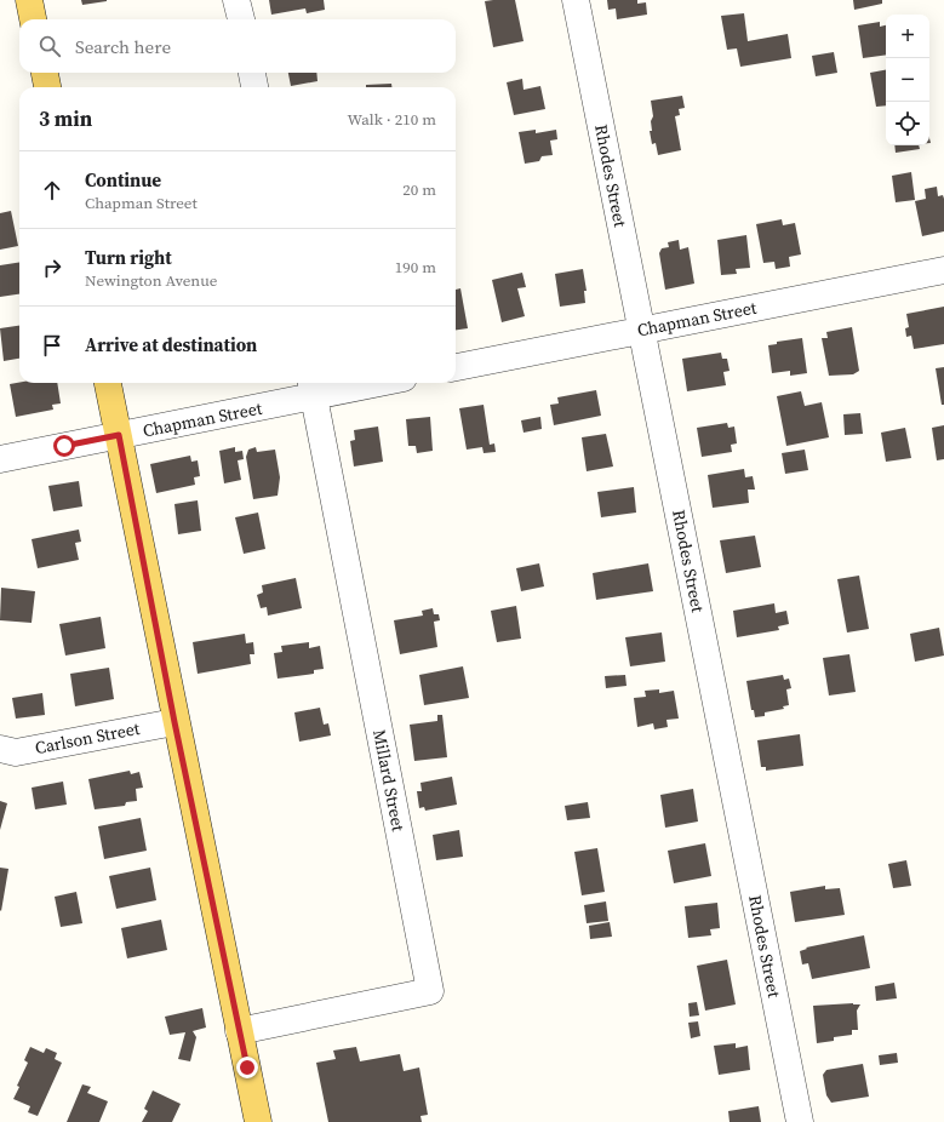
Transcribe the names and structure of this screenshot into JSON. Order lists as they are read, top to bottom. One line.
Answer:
{"streets":{"street":["Rhodes Street","Chapman Street","Carlson Street","Millard Street"]},"crossings":[["Rhodes Street","Chapman Street"],["Chapman Street","Millard Street"]],"page":{"map_buttons":["+","−"],"search":"Search here","heading":["3 min","Walk · 210 m"],"list":[["Continue","Chapman Street","20 m"],["Turn right","Newington Avenue","190 m"],"Arrive at destination"]}}
